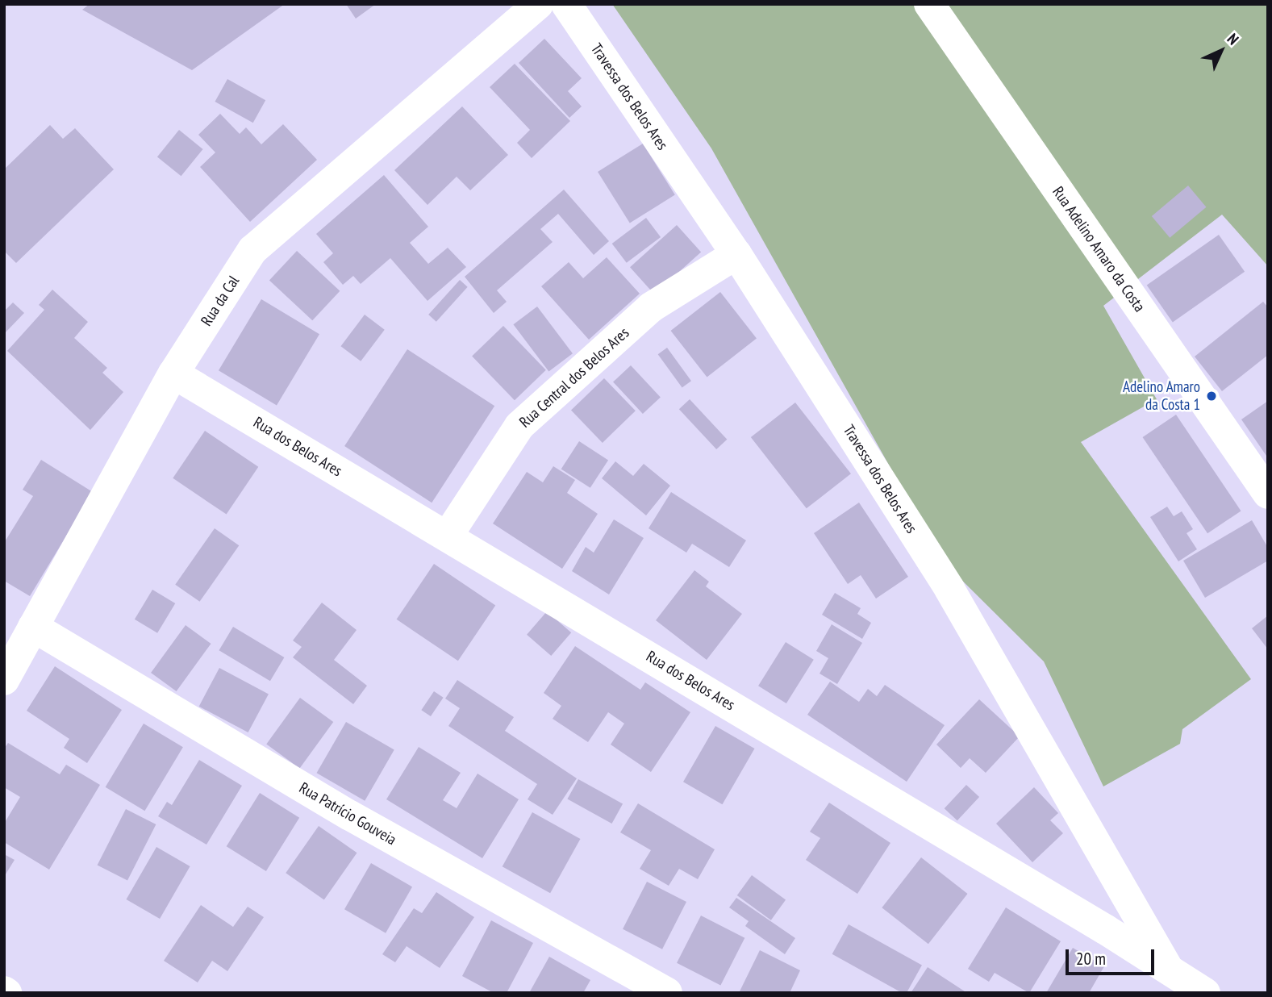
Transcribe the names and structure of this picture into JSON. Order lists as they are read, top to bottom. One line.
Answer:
{"streets":{"street":["Travessa dos Belos Ares","Rua Adelino Amaro da Costa","Rua da Cal","Rua Central dos Belos Ares","Rua dos Belos Ares","Rua Patrício Gouveia"]},"crossings":[["Travessa dos Belos Ares","Rua Central dos Belos Ares"],["Travessa dos Belos Ares","Rua dos Belos Ares"],["Rua da Cal","Rua dos Belos Ares"],["Rua da Cal","Rua Patrício Gouveia"],["Rua Central dos Belos Ares","Rua dos Belos Ares"]],"places":["Adelino Amaro da Costa 1"],"scale_bar":"20 m","north":"top right"}
